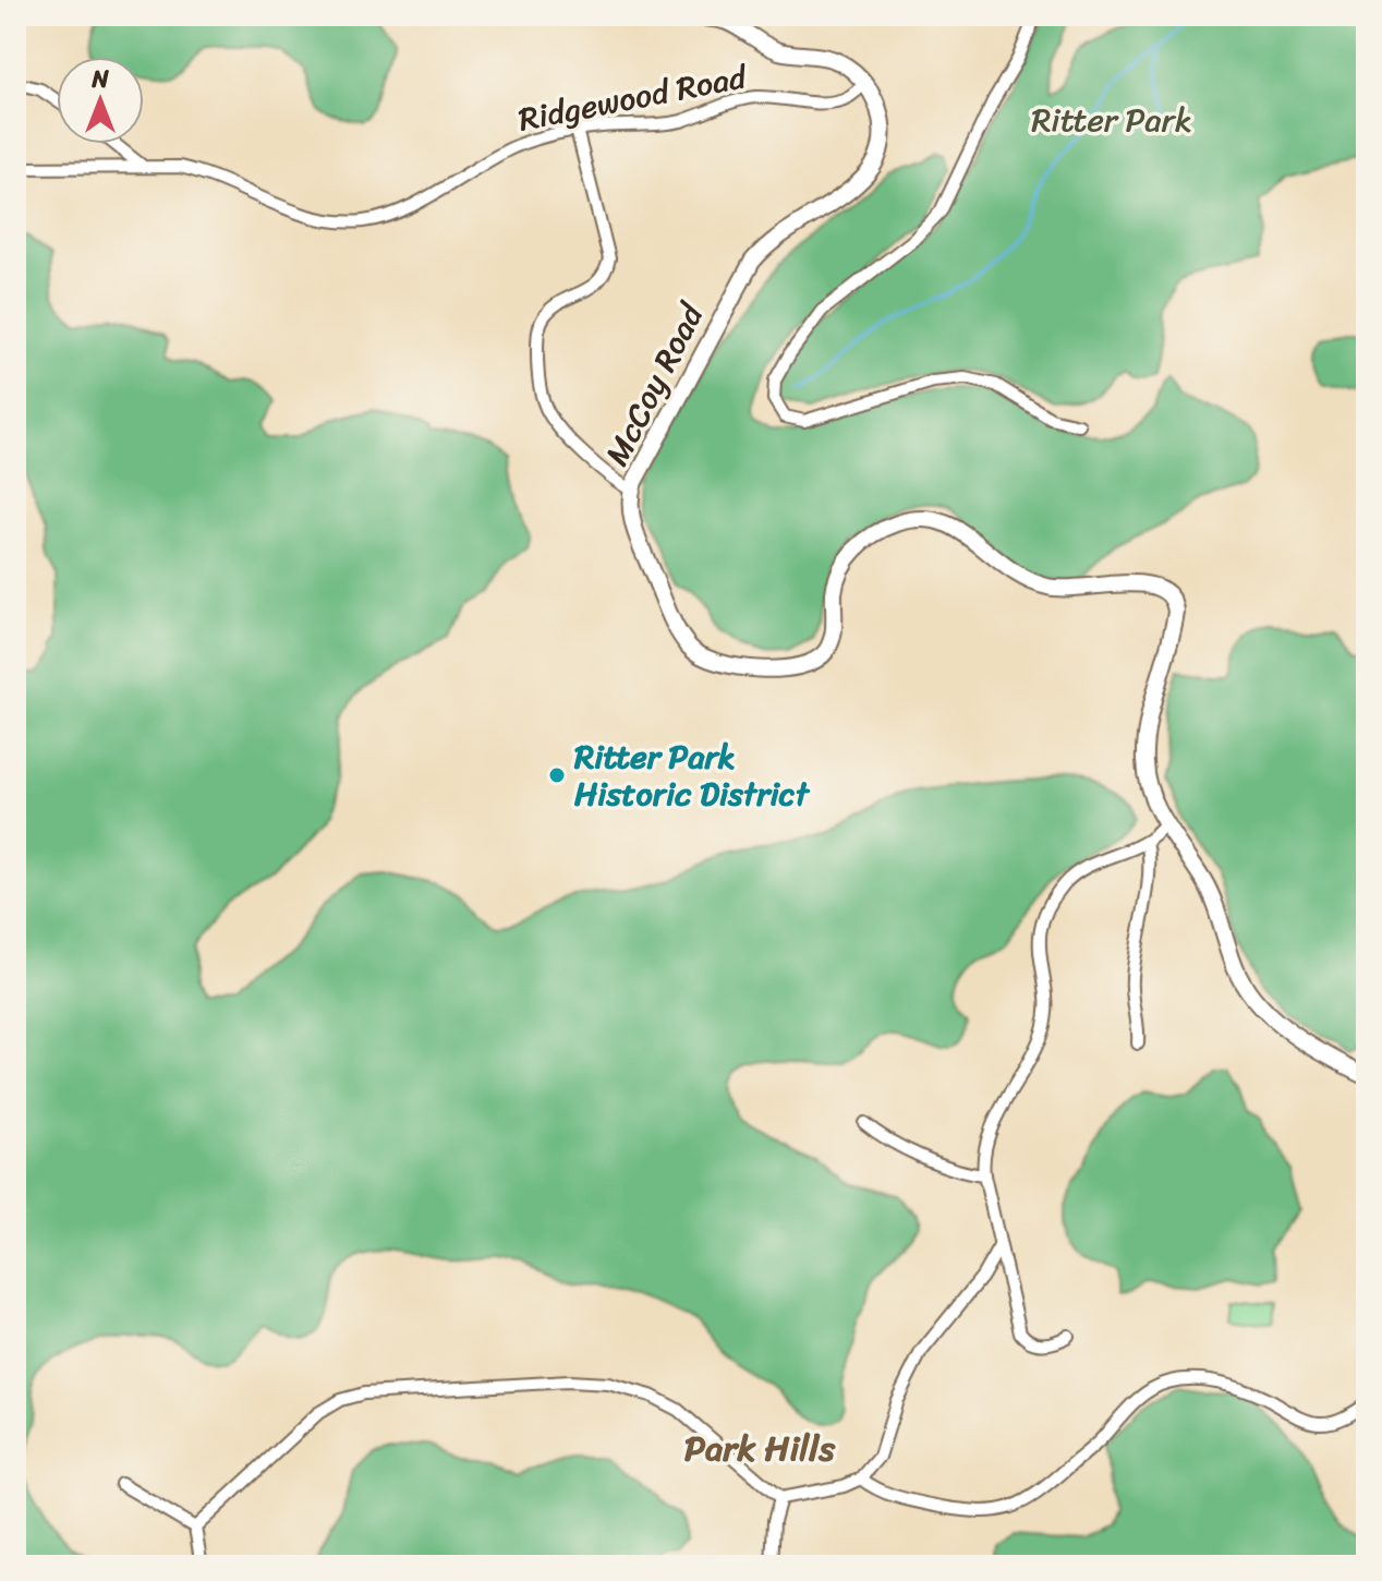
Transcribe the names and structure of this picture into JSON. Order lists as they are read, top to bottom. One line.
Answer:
{"streets":{"street":["Ridgewood Road","McCoy Road"]},"crossings":[["Ridgewood Road","McCoy Road"]],"districts":["Park Hills"],"parks":["Ritter Park"],"places":["Ritter Park Historic District"],"north":"top"}
